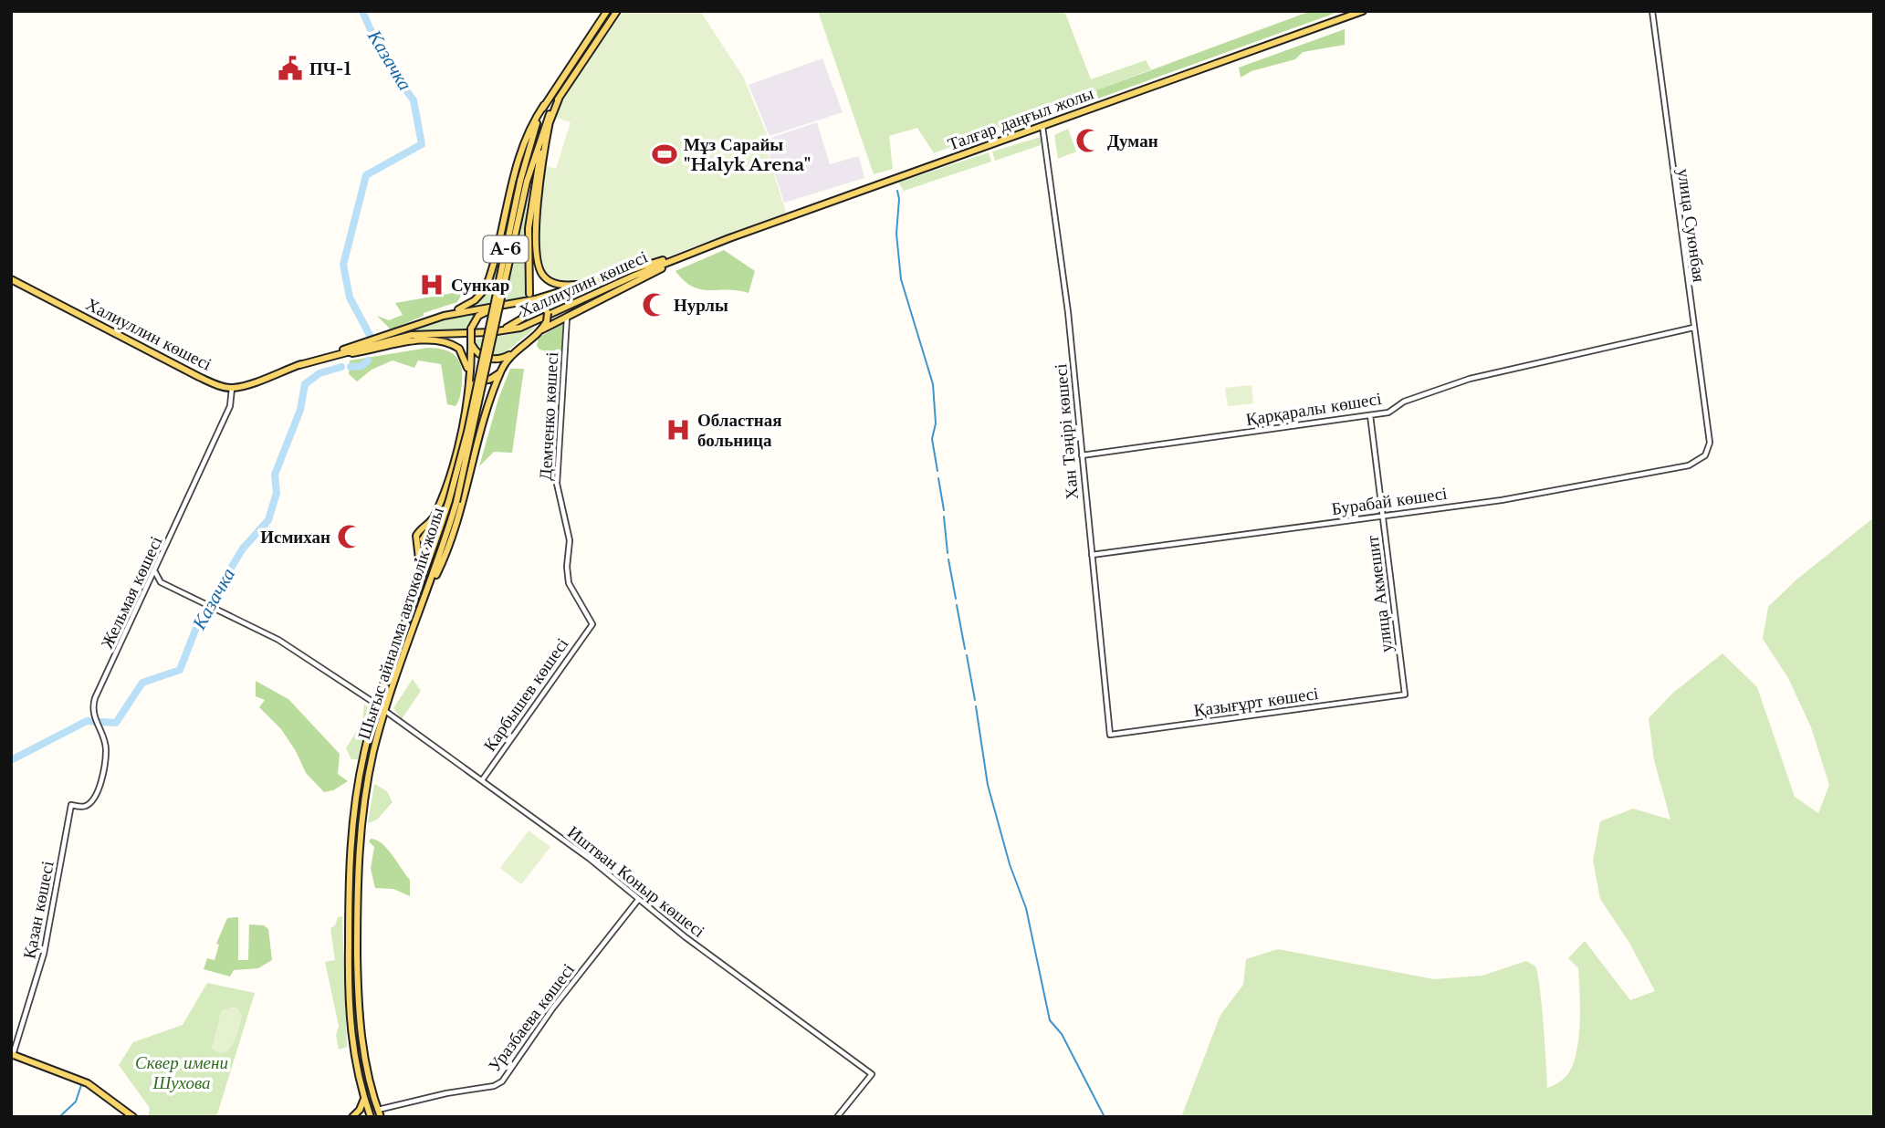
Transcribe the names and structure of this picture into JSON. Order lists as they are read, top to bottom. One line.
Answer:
{"streets":{"main road":["Талғар даңғыл жолы","A-6","Халлиулин көшесі","Халиуллин көшесі","Шығыс айналма автокөлік жолы"],"street":["улица Суюнбая","Қарқаралы көшесі","Демченко көшесі","Хан Тәңірі көшесі","Бурабай көшесі","Жельмая көшесі","улица Акмешит","Карбышев көшесі","Қазығұрт көшесі","Иштван Коныр көшесі","Қазан көшесі","Уразбаева көшесі"]},"crossings":[["Талғар даңғыл жолы","Халлиулин көшесі"],["Талғар даңғыл жолы","Хан Тәңірі көшесі"],["улица Суюнбая","Қарқаралы көшесі"],["улица Суюнбая","Бурабай көшесі"],["A-6","Шығыс айналма автокөлік жолы"],["Халлиулин көшесі","Демченко көшесі"],["Халиуллин көшесі","Жельмая көшесі"],["Қарқаралы көшесі","Хан Тәңірі көшесі"],["Қарқаралы көшесі","улица Акмешит"],["Демченко көшесі","Карбышев көшесі"],["Хан Тәңірі көшесі","Бурабай көшесі"],["Хан Тәңірі көшесі","Қазығұрт көшесі"],["Бурабай көшесі","улица Акмешит"],["Жельмая көшесі","Қазан көшесі"],["улица Акмешит","Қазығұрт көшесі"],["Шығыс айналма автокөлік жолы","Иштван Коныр көшесі"],["Шығыс айналма автокөлік жолы","Уразбаева көшесі"],["Карбышев көшесі","Иштван Коныр көшесі"],["Иштван Коныр көшесі","Уразбаева көшесі"]],"water":["Казачка"],"parks":["Сквер имени Шухова"],"places":{"public building":["ПЧ-1"],"mosque":["Думан","Нурлы","Исмихан"],"sports":["Мұз Сарайы \"Halyk Arena\""],"hospital":["Сункар","Областная больница"]}}
